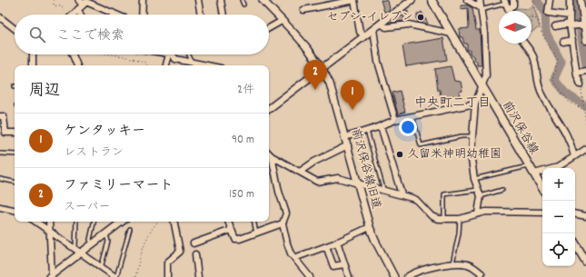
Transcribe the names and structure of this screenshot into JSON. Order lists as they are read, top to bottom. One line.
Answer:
{"streets":{"main road":["前沢保谷線"],"street":["前沢保谷線旧道"]},"districts":["中央町二丁目"],"places":["セブン-イレブン","久留米神明幼稚園"],"north":"left","page":{"search":"ここで検索","pins":["2","1"],"heading":["周辺","2件"],"list":[{"mark":"1","name":"ケンタッキー","note":"レストラン","value":"90 m"},{"mark":"2","name":"ファミリーマート","note":"スーパー","value":"150 m"}],"map_buttons":["+","−"]}}
